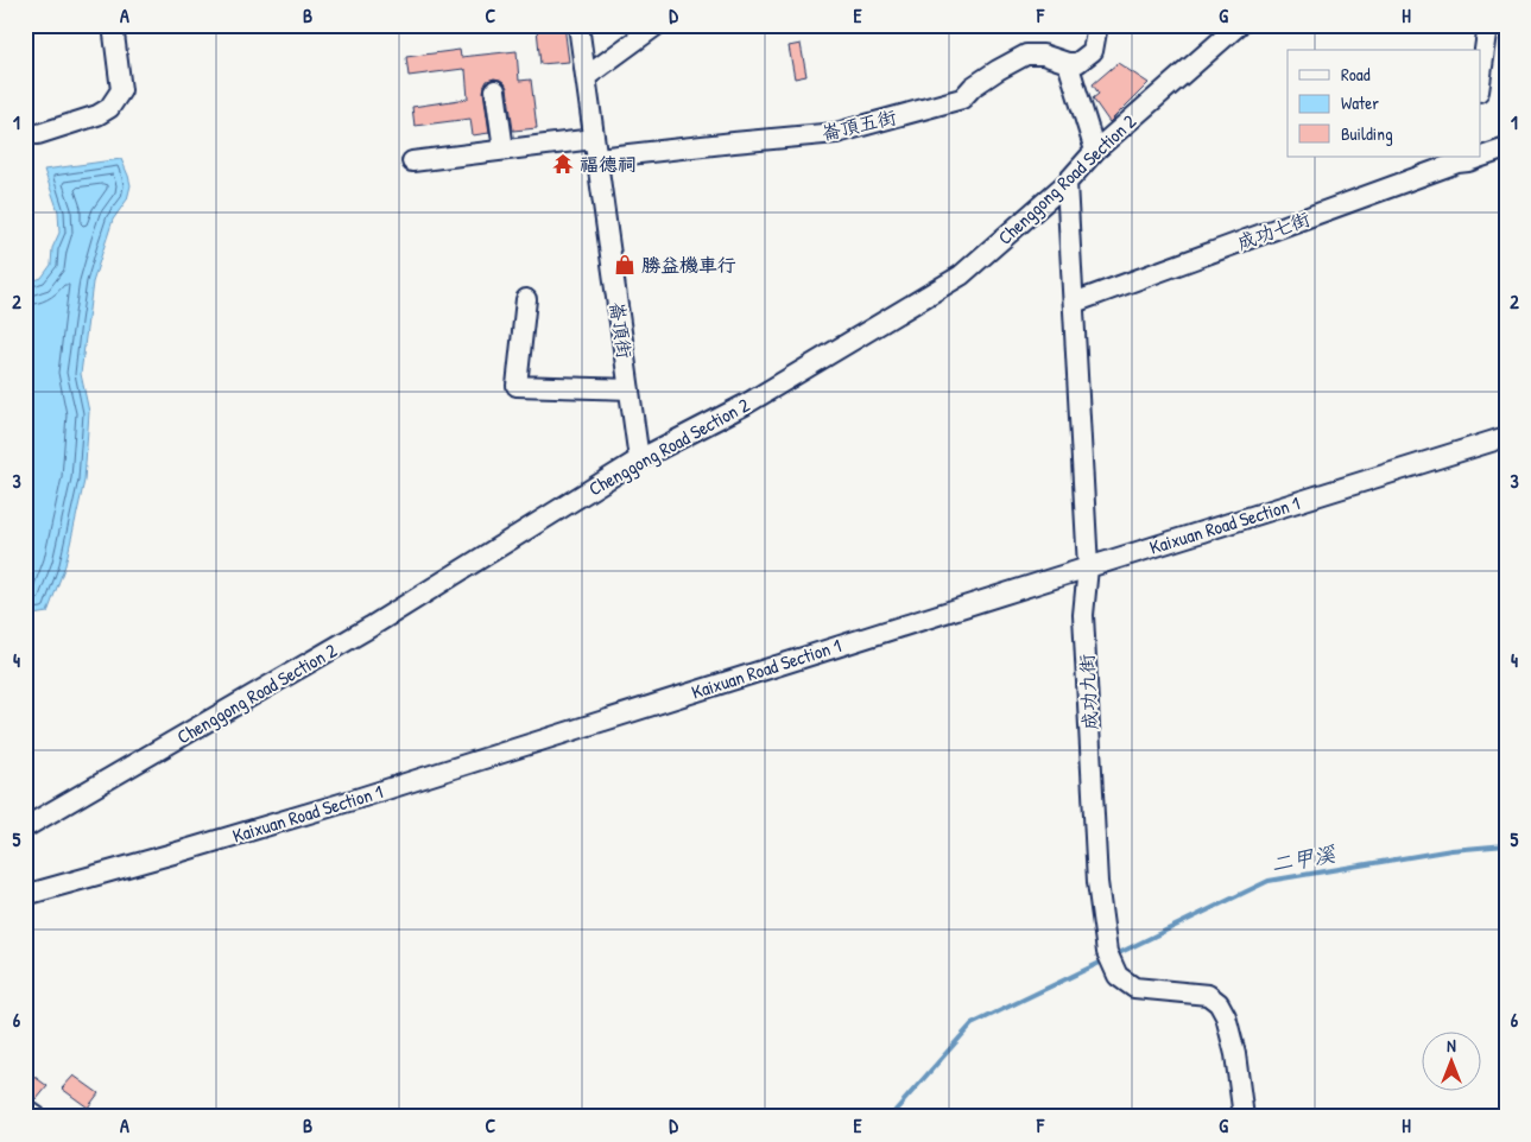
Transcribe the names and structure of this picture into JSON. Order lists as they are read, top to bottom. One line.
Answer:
{"streets":{"street":["崙頂五街","Chenggong Road Section 2","成功七街","崙頂街","Kaixuan Road Section 1","成功九街"]},"crossings":[["崙頂五街","崙頂街"],["Chenggong Road Section 2","崙頂街"],["Chenggong Road Section 2","成功九街"],["成功七街","成功九街"],["Kaixuan Road Section 1","成功九街"]],"water":["二甲溪"],"places":{"temple":["福德祠"],"shop":["勝益機車行"]},"legend":["Road","Water","Building"],"north":"top","grid":{"columns":["A","B","C","D","E","F","G","H"],"rows":["1","2","3","4","5","6"]}}
